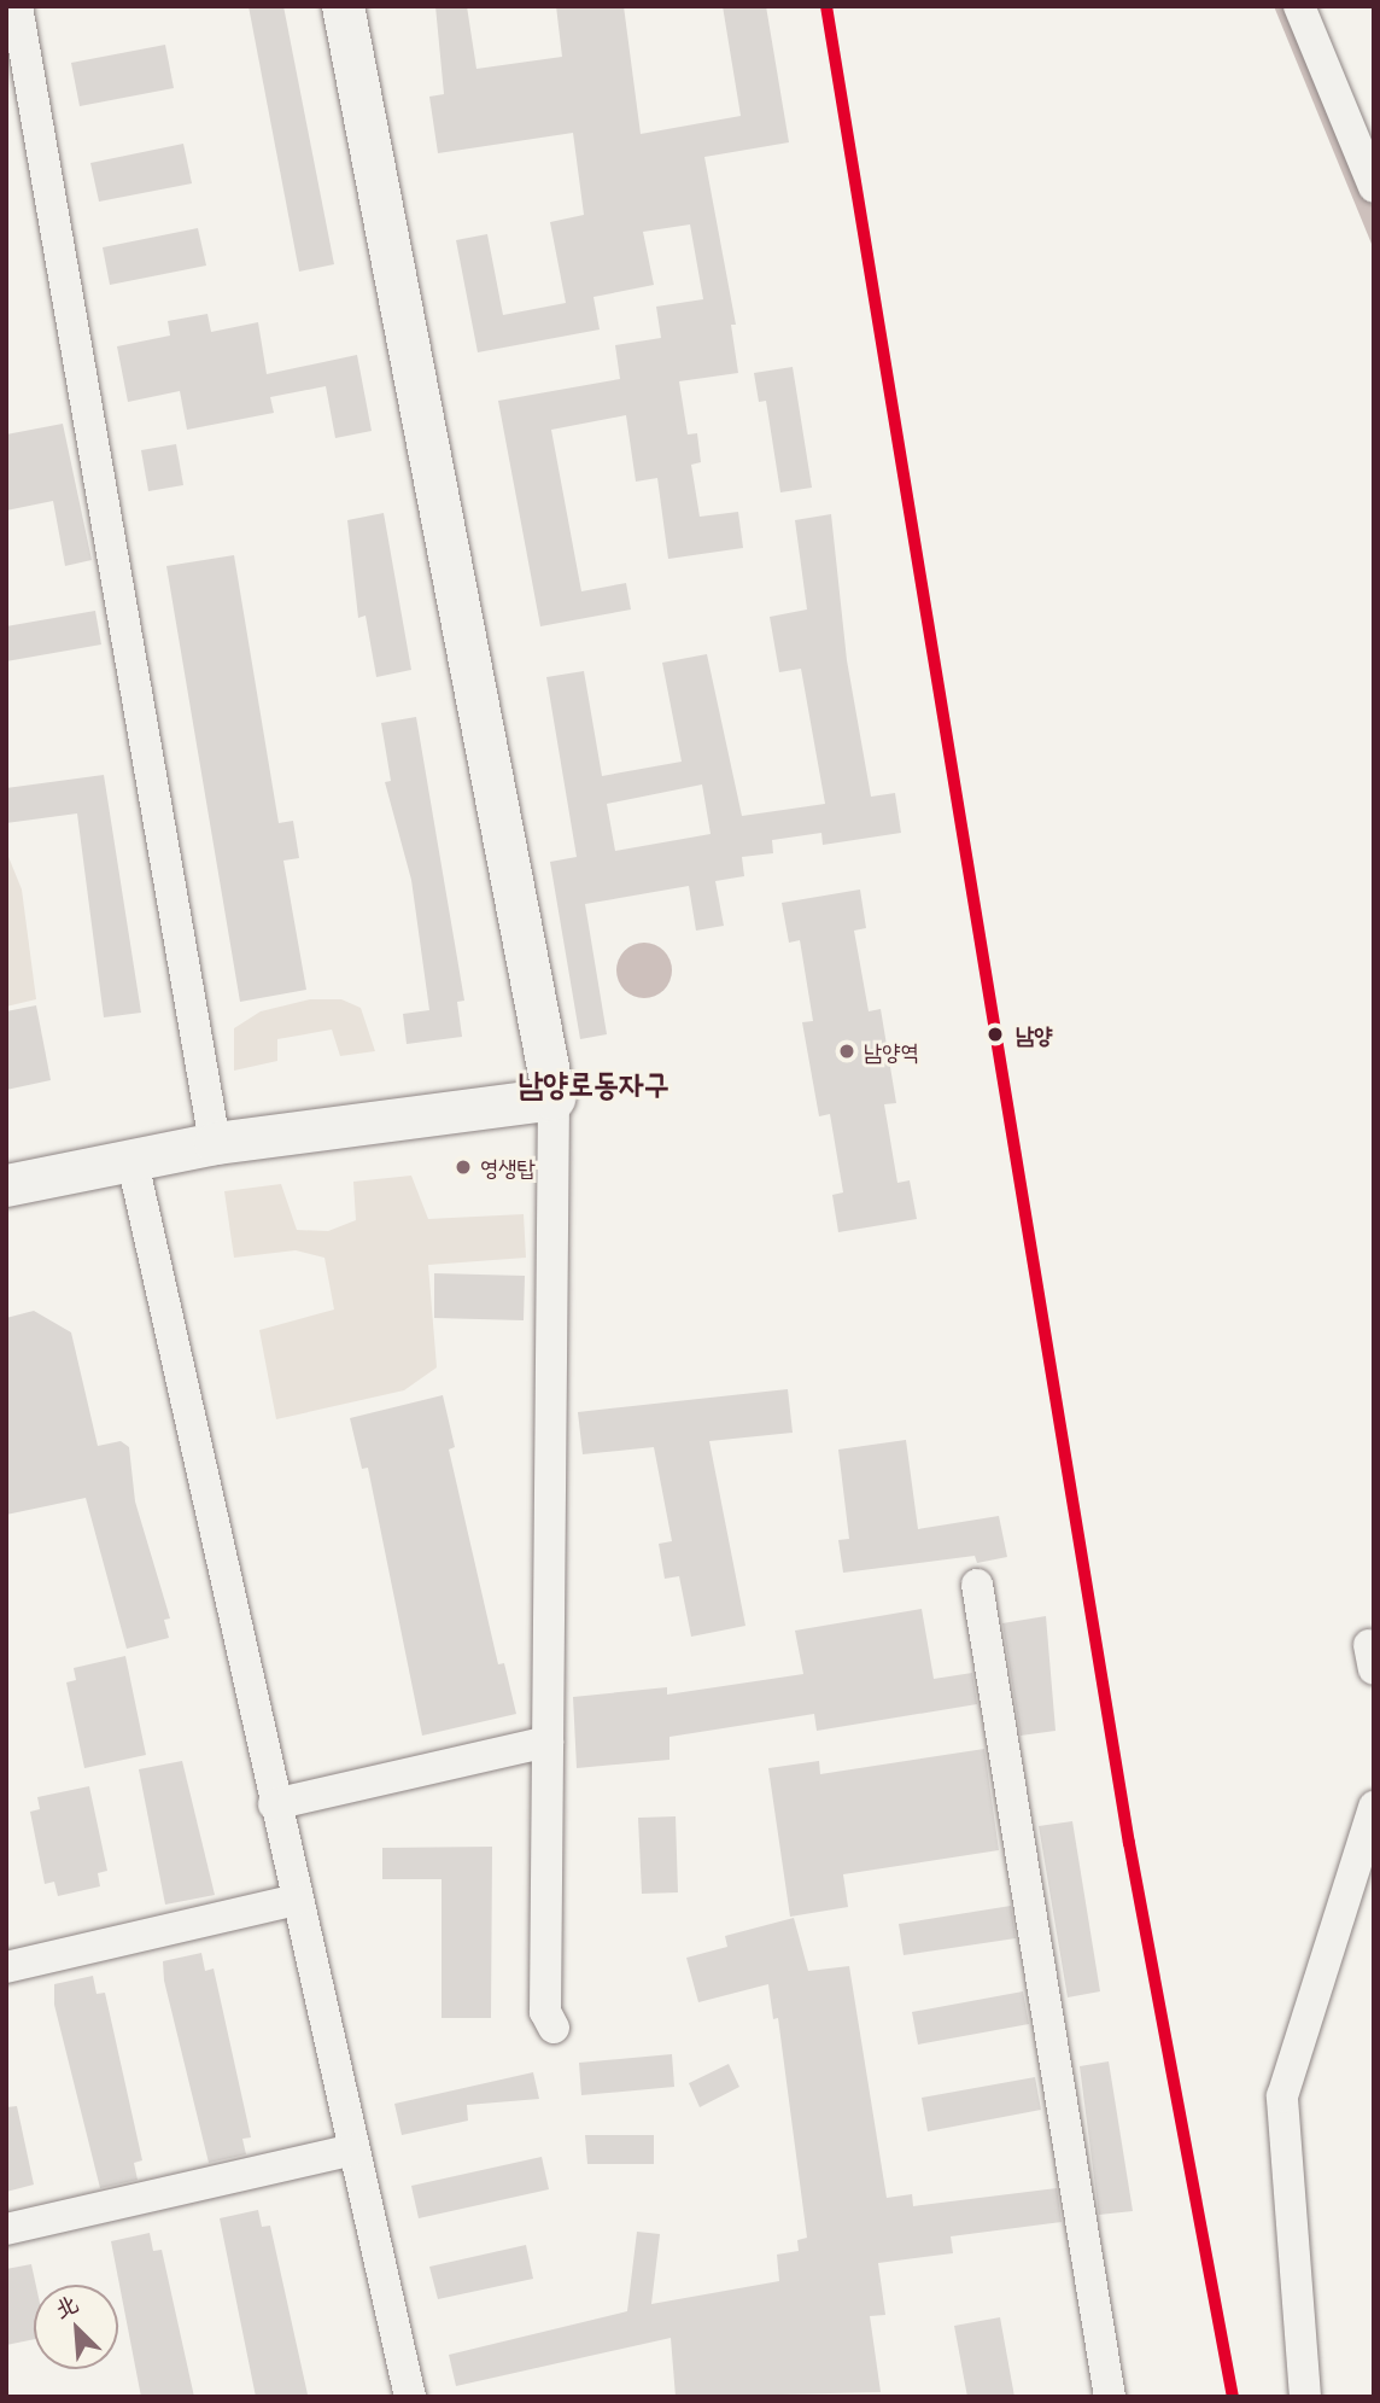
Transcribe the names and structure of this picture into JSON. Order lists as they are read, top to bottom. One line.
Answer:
{"districts":["남양로동자구"],"places":["남양","남양역","영생탑"],"north":"top left"}
